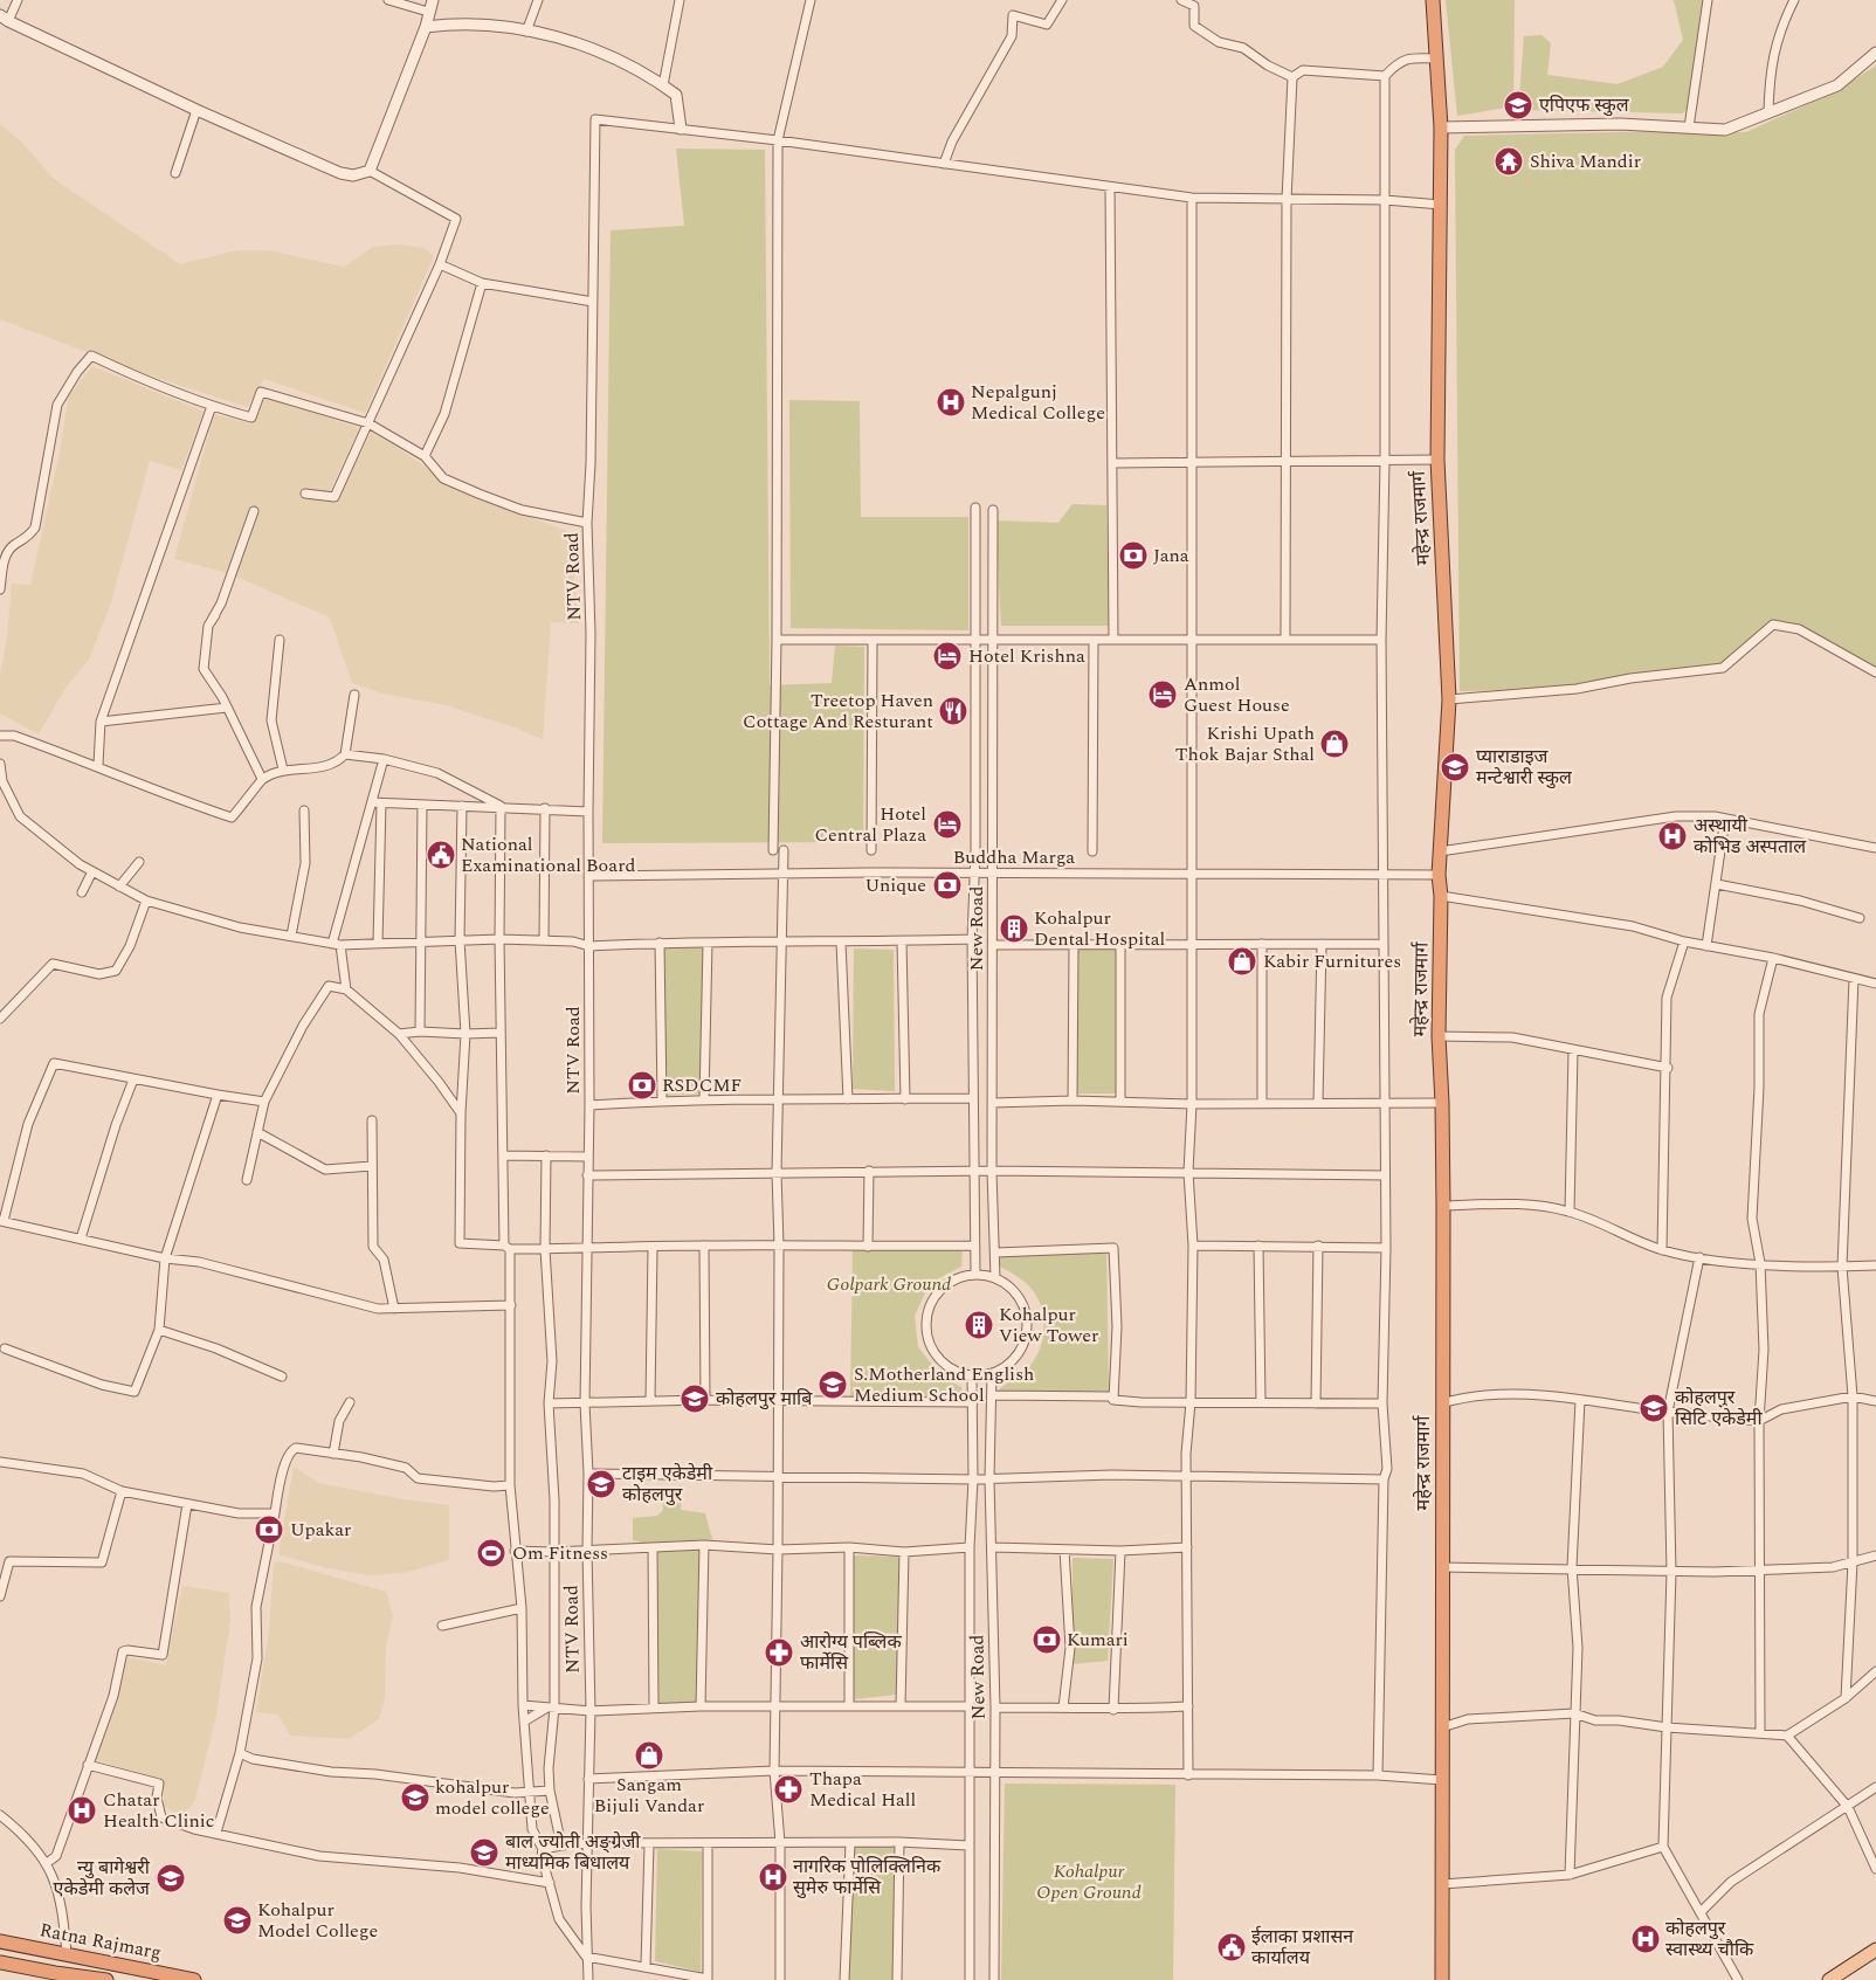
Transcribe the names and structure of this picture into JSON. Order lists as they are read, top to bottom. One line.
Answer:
{"streets":{"highway":["महेन्द्र राजमार्ग","Ratna Rajmarg"],"street":["NTV Road","Buddha Marga","New Road"]},"crossings":[["महेन्द्र राजमार्ग","Buddha Marga"],["NTV Road","Buddha Marga"],["Buddha Marga","New Road"]],"parks":["Golpark Ground","Kohalpur Open Ground"],"places":{"school or university":["एपिएफ स्कुल","प्याराडाइज मन्टेश्वारी स्कुल","S.Motherland English Medium School","कोहलपुर माबि","कोहलपुर सिटि एकेडेमी","टाइम एकेडेमी कोहलपुर","kohalpur model college","बाल ज्योती अङ्ग्रेजी माध्यमिक बिधालय","न्यु बागेश्वरी एकेडेमी कलेज","Kohalpur Model College"],"temple":["Shiva Mandir"],"hospital":["Nepalgunj Medical College","अस्थायी कोभिड अस्पताल","Chatar Health Clinic","नागरिक पोलिक्लिनिक सुमेरु फार्मेसि","कोहलपुर स्वास्थ्य चौकि"],"bank":["Jana","Unique","RSDCMF","Upakar","Kumari"],"hotel":["Hotel Krishna","Anmol Guest House","Hotel Central Plaza"],"restaurant":["Treetop Haven Cottage And Resturant"],"shop":["Krishi Upath Thok Bajar Sthal","Kabir Furnitures","Sangam Bijuli Vandar"],"public building":["National Examinational Board","ईलाका प्रशासन कार्यालय"],"building":["Kohalpur Dental Hospital","Kohalpur View Tower"],"sports":["Om Fitness"],"pharmacy":["आरोग्य पब्लिक फार्मेसि","Thapa Medical Hall"]}}
